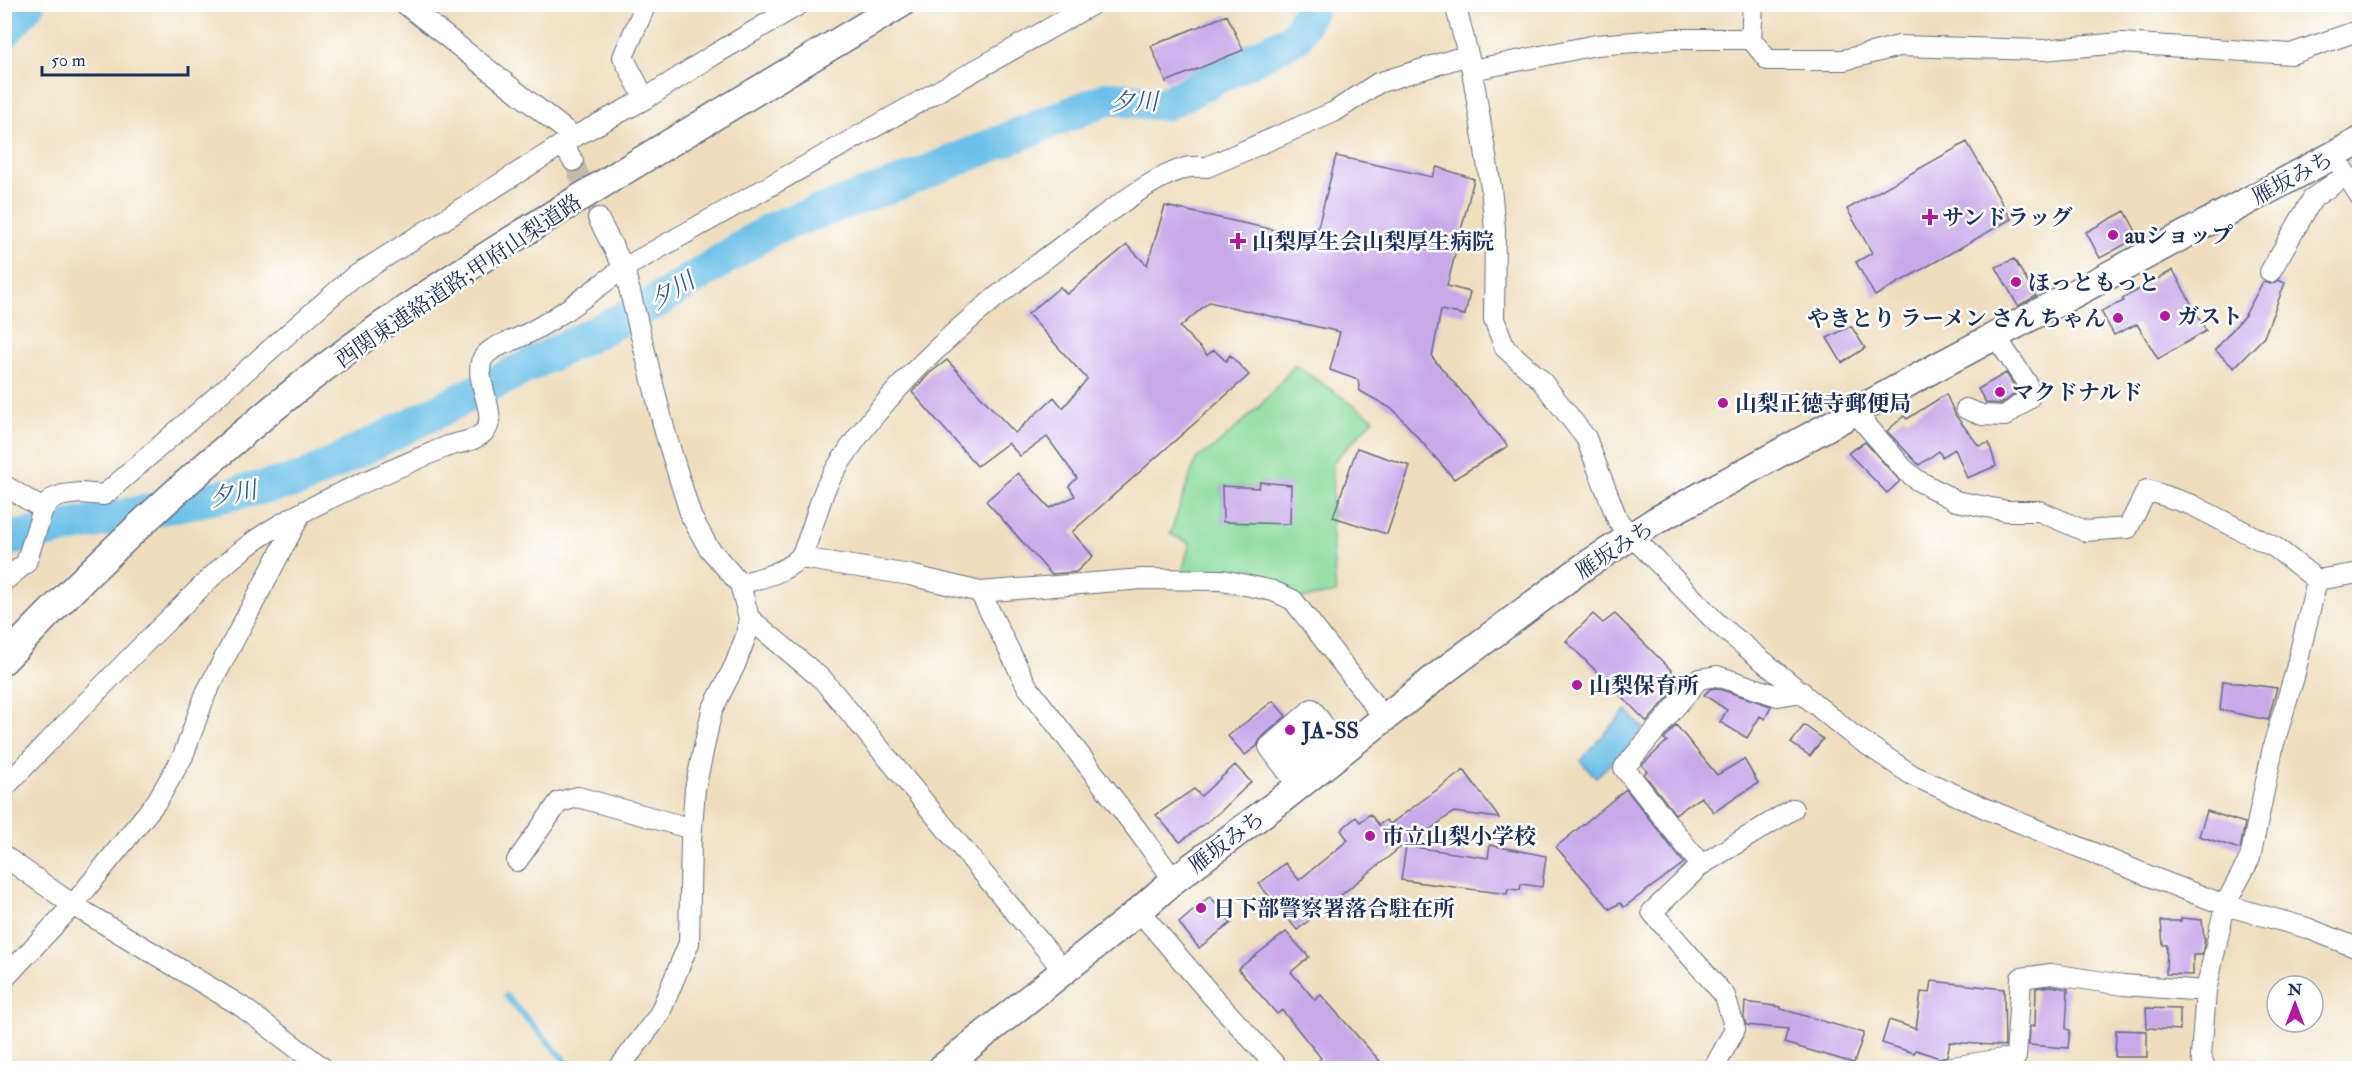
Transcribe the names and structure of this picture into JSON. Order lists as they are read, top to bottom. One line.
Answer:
{"streets":{"highway":["雁坂みち","西関東連絡道路;甲府山梨道路"]},"water":["夕川"],"places":{"health":["サンドラッグ","山梨厚生会山梨厚生病院"],"other":["auショップ","ほっともっと","ガスト","やきとり ラーメン さん ちゃん","マクドナルド","山梨正徳寺郵便局","山梨保育所","JA-SS","市立山梨小学校","日下部警察署落合駐在所"]},"scale_bar":"50 m","north":"top"}
